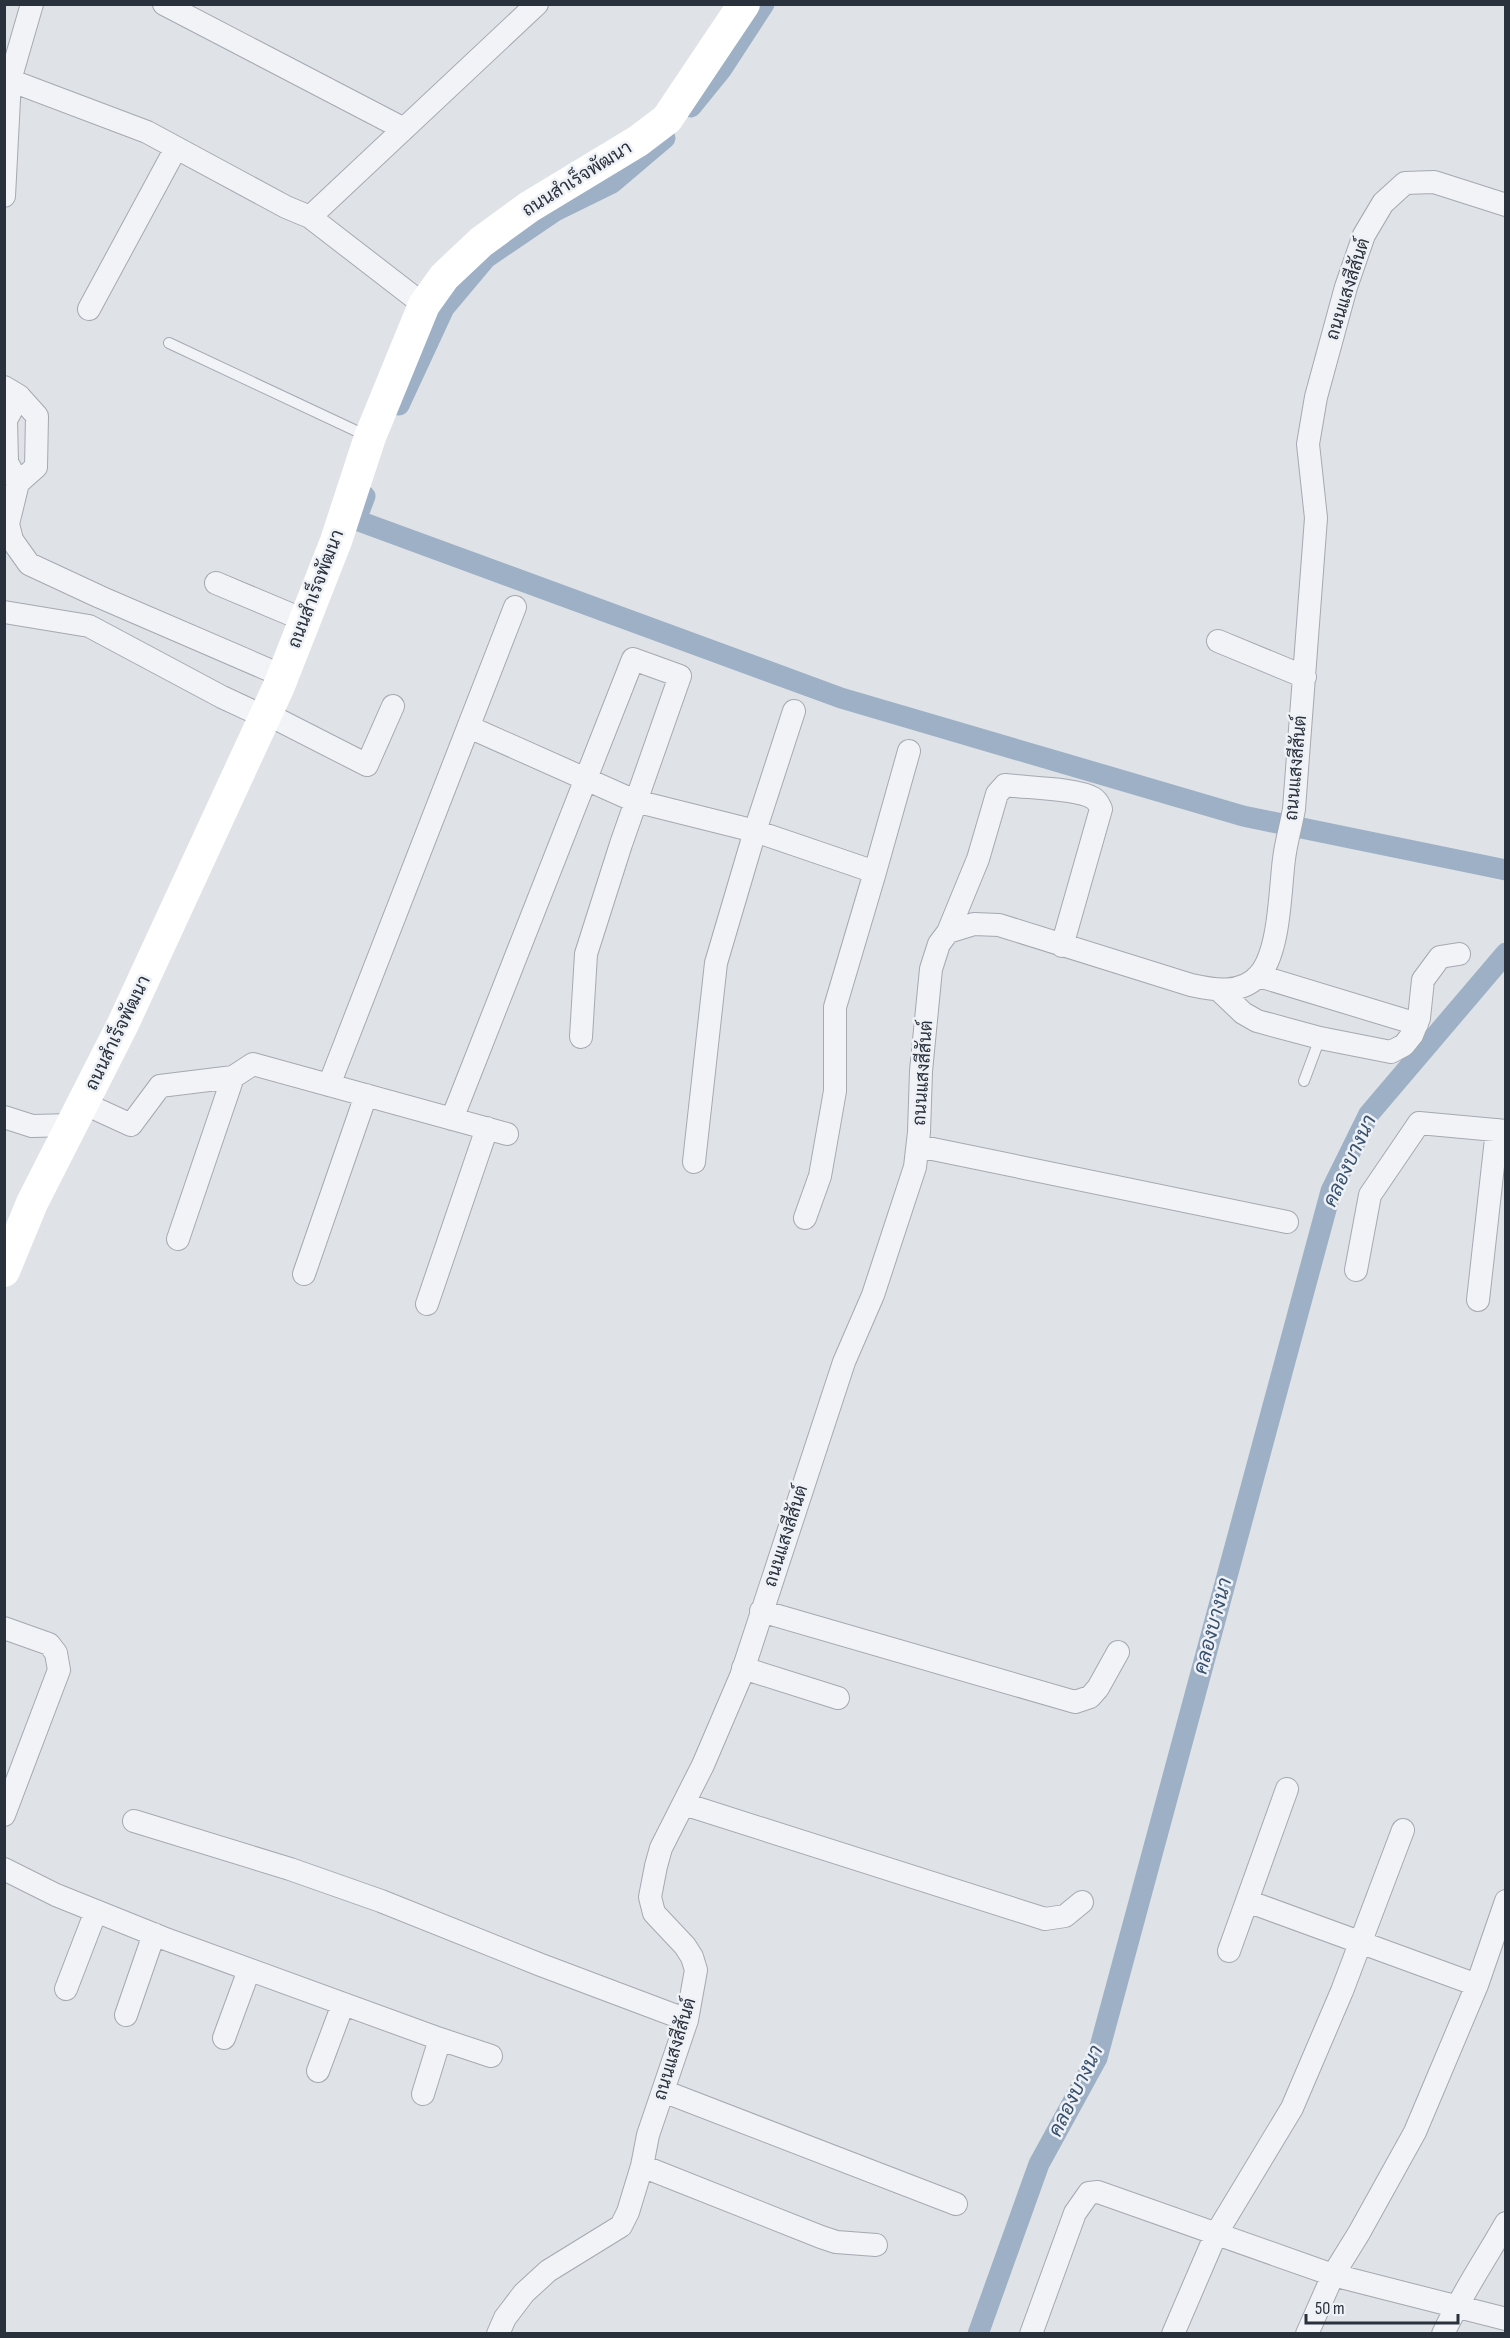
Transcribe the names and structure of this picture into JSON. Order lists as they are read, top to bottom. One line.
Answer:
{"streets":{"street":["ถนนสำเร็จพัฒนา","ถนนแสงสีสันต์"]},"water":["คลองบางนา"],"scale_bar":"50 m"}
